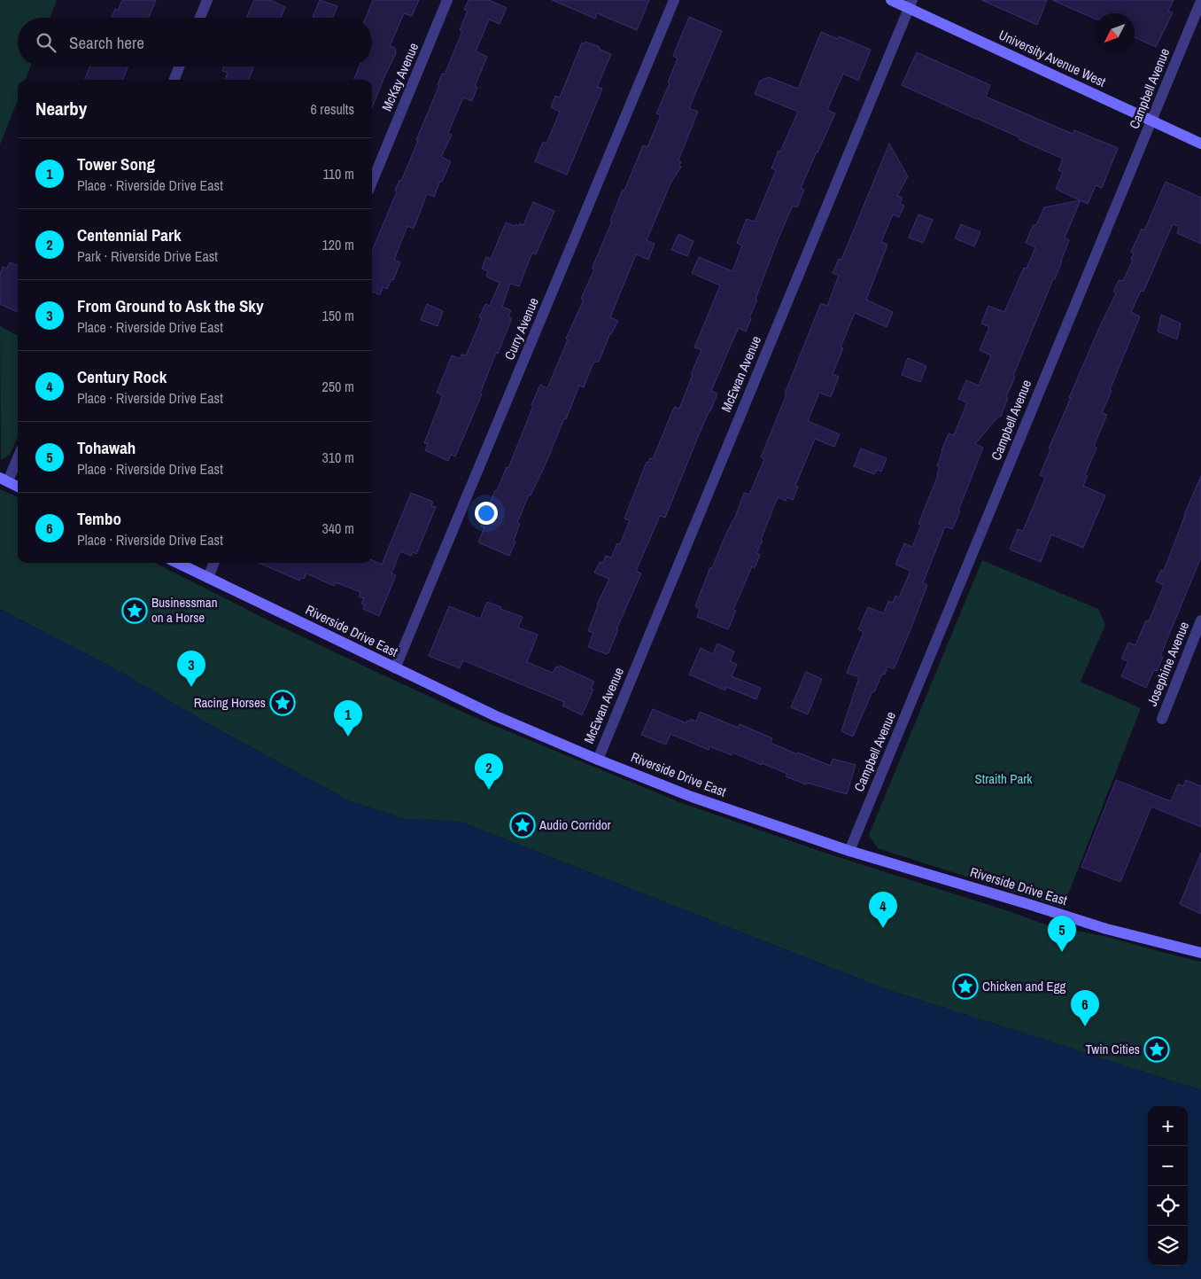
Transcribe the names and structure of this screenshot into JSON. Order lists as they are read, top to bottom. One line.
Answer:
{"streets":{"main road":["University Avenue West","Riverside Drive East"],"street":["McKay Avenue","Campbell Avenue","Curry Avenue","McEwan Avenue","Josephine Avenue"]},"crossings":[["University Avenue West","Campbell Avenue"],["University Avenue West","McEwan Avenue"],["Campbell Avenue","Riverside Drive East"],["Curry Avenue","Riverside Drive East"],["McEwan Avenue","Riverside Drive East"]],"parks":["Straith Park"],"places":{"place":["Businessman on a Horse","Racing Horses","Audio Corridor","Chicken and Egg","Twin Cities"]},"north":"bottom left","page":{"search":"Search here","heading":["Nearby","6 results"],"list":[{"mark":"1","name":"Tower Song","note":"Place · Riverside Drive East","value":"110 m"},{"mark":"2","name":"Centennial Park","note":"Park · Riverside Drive East","value":"120 m"},{"mark":"3","name":"From Ground to Ask the Sky","note":"Place · Riverside Drive East","value":"150 m"},{"mark":"4","name":"Century Rock","note":"Place · Riverside Drive East","value":"250 m"},{"mark":"5","name":"Tohawah","note":"Place · Riverside Drive East","value":"310 m"},{"mark":"6","name":"Tembo","note":"Place · Riverside Drive East","value":"340 m"}],"pins":["3","1","2","4","5","6"],"map_buttons":["+","−"]}}
